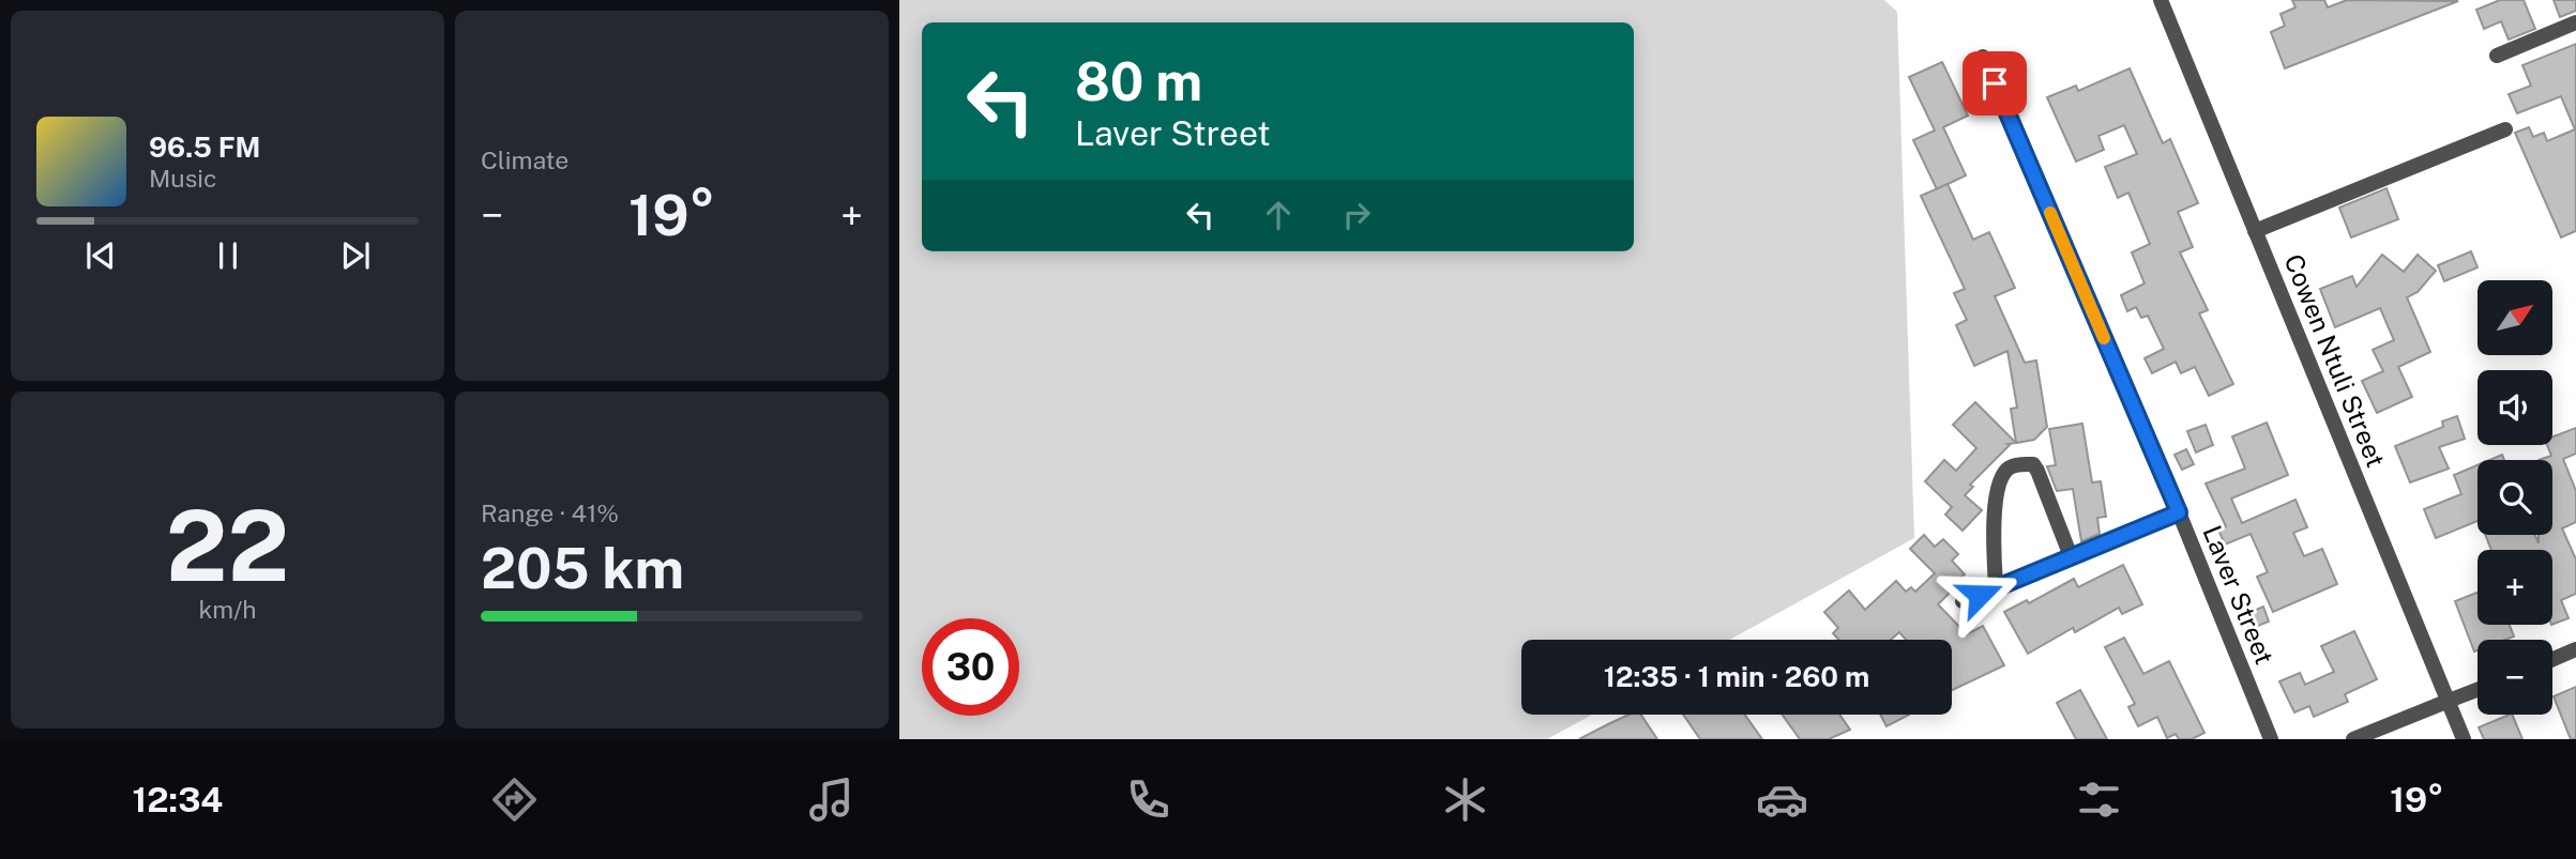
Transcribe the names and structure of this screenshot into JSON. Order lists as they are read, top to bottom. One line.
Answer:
{"streets":{"street":["Cowen Ntuli Street","Laver Street"]},"north":"top right","page":{"tile":["Climate",["22","km/h"],["Range · 41%","205 km"]],"turn":["80 m","Laver Street"],"song":["96.5 FM","Music"],"heat":["−","19°","+"],"map_buttons":["+","−"],"limit":"30","trip":"12:35 · 1 min · 260 m","tabs":["12:34","19°"]}}
